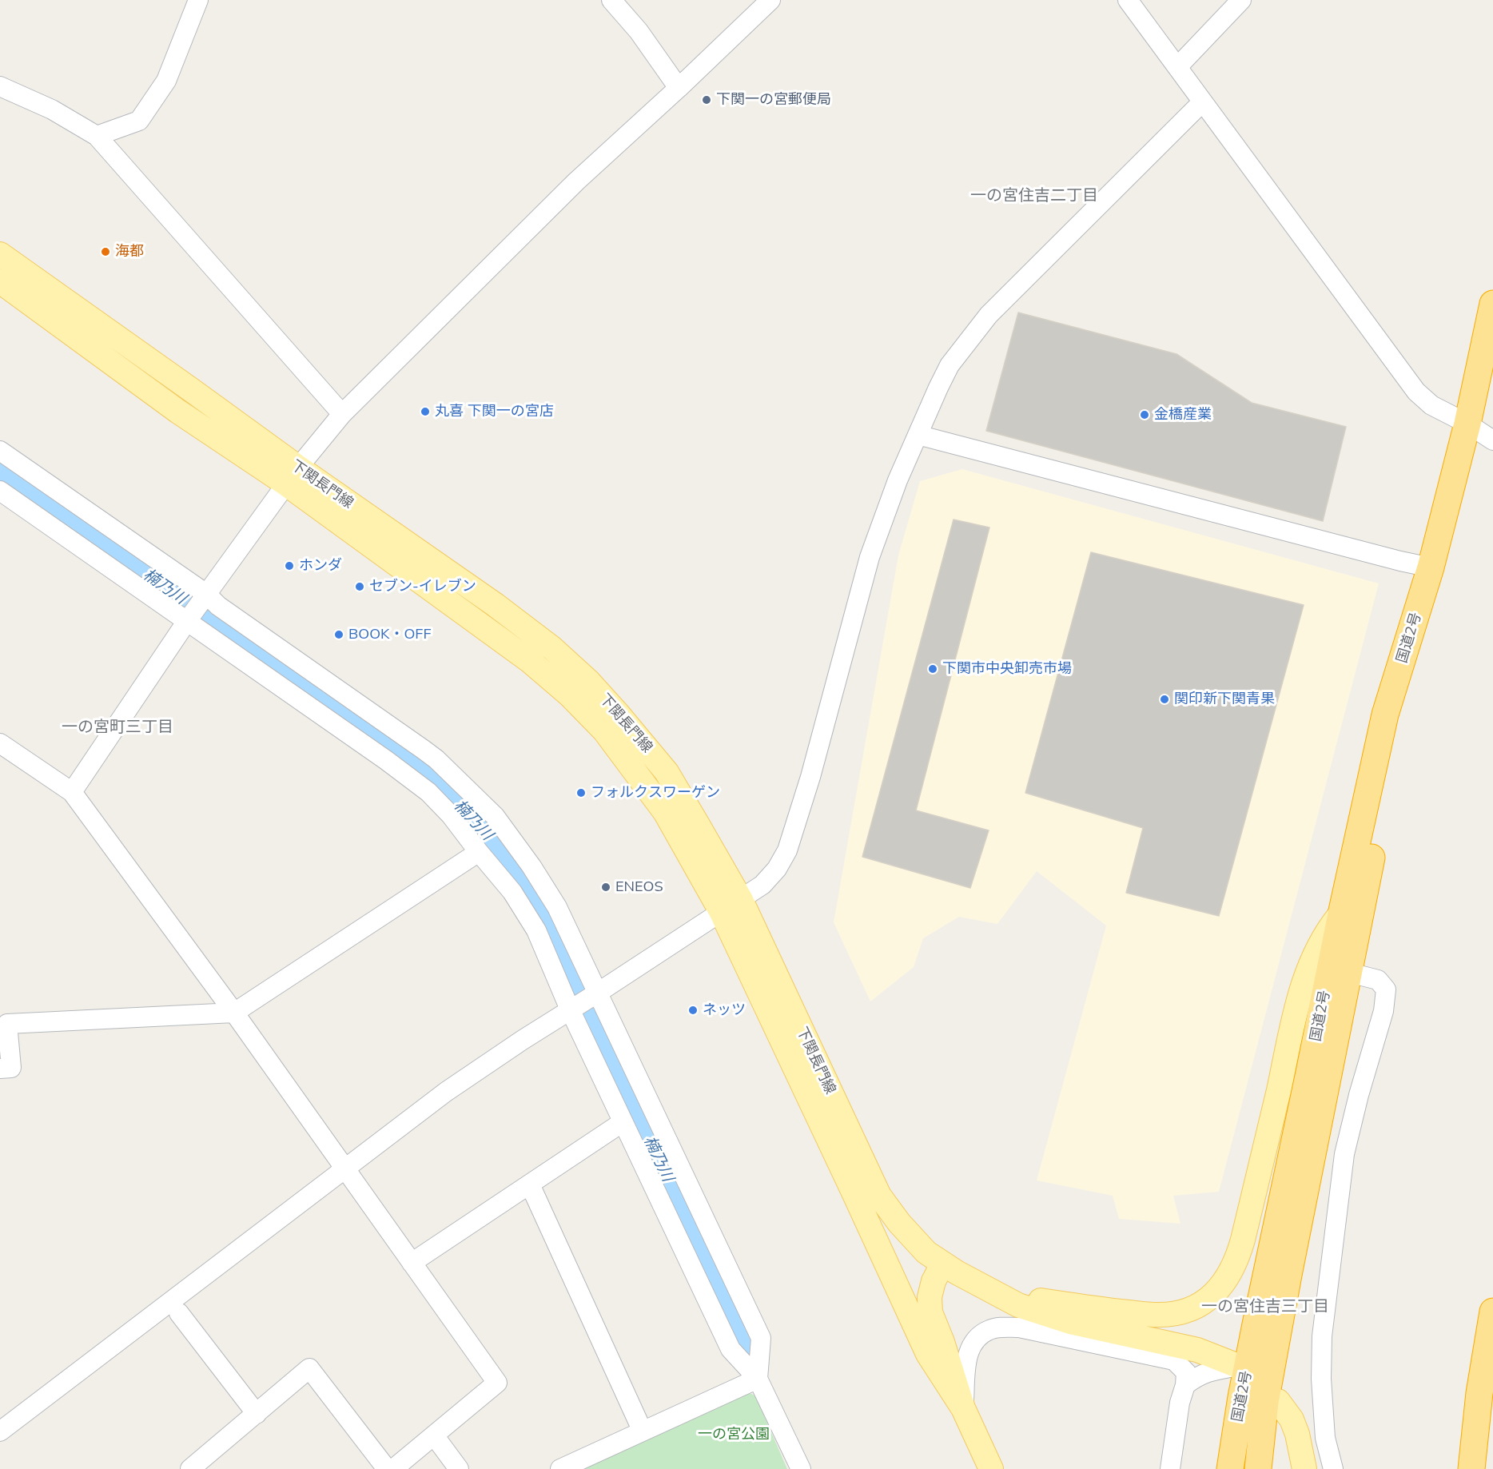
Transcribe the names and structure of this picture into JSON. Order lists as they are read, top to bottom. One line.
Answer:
{"streets":{"highway":["国道2号"],"main road":["下関長門線"]},"districts":["一の宮住吉二丁目","一の宮町三丁目","一の宮住吉三丁目"],"water":["楠乃川"],"parks":["一の宮公園"],"places":["下関一の宮郵便局","海都","丸喜 下関一の宮店","金橋産業","ホンダ","セブン-イレブン","BOOK・OFF","下関市中央卸売市場","関印新下関青果","フォルクスワーゲン","ENEOS","ネッツ"]}
